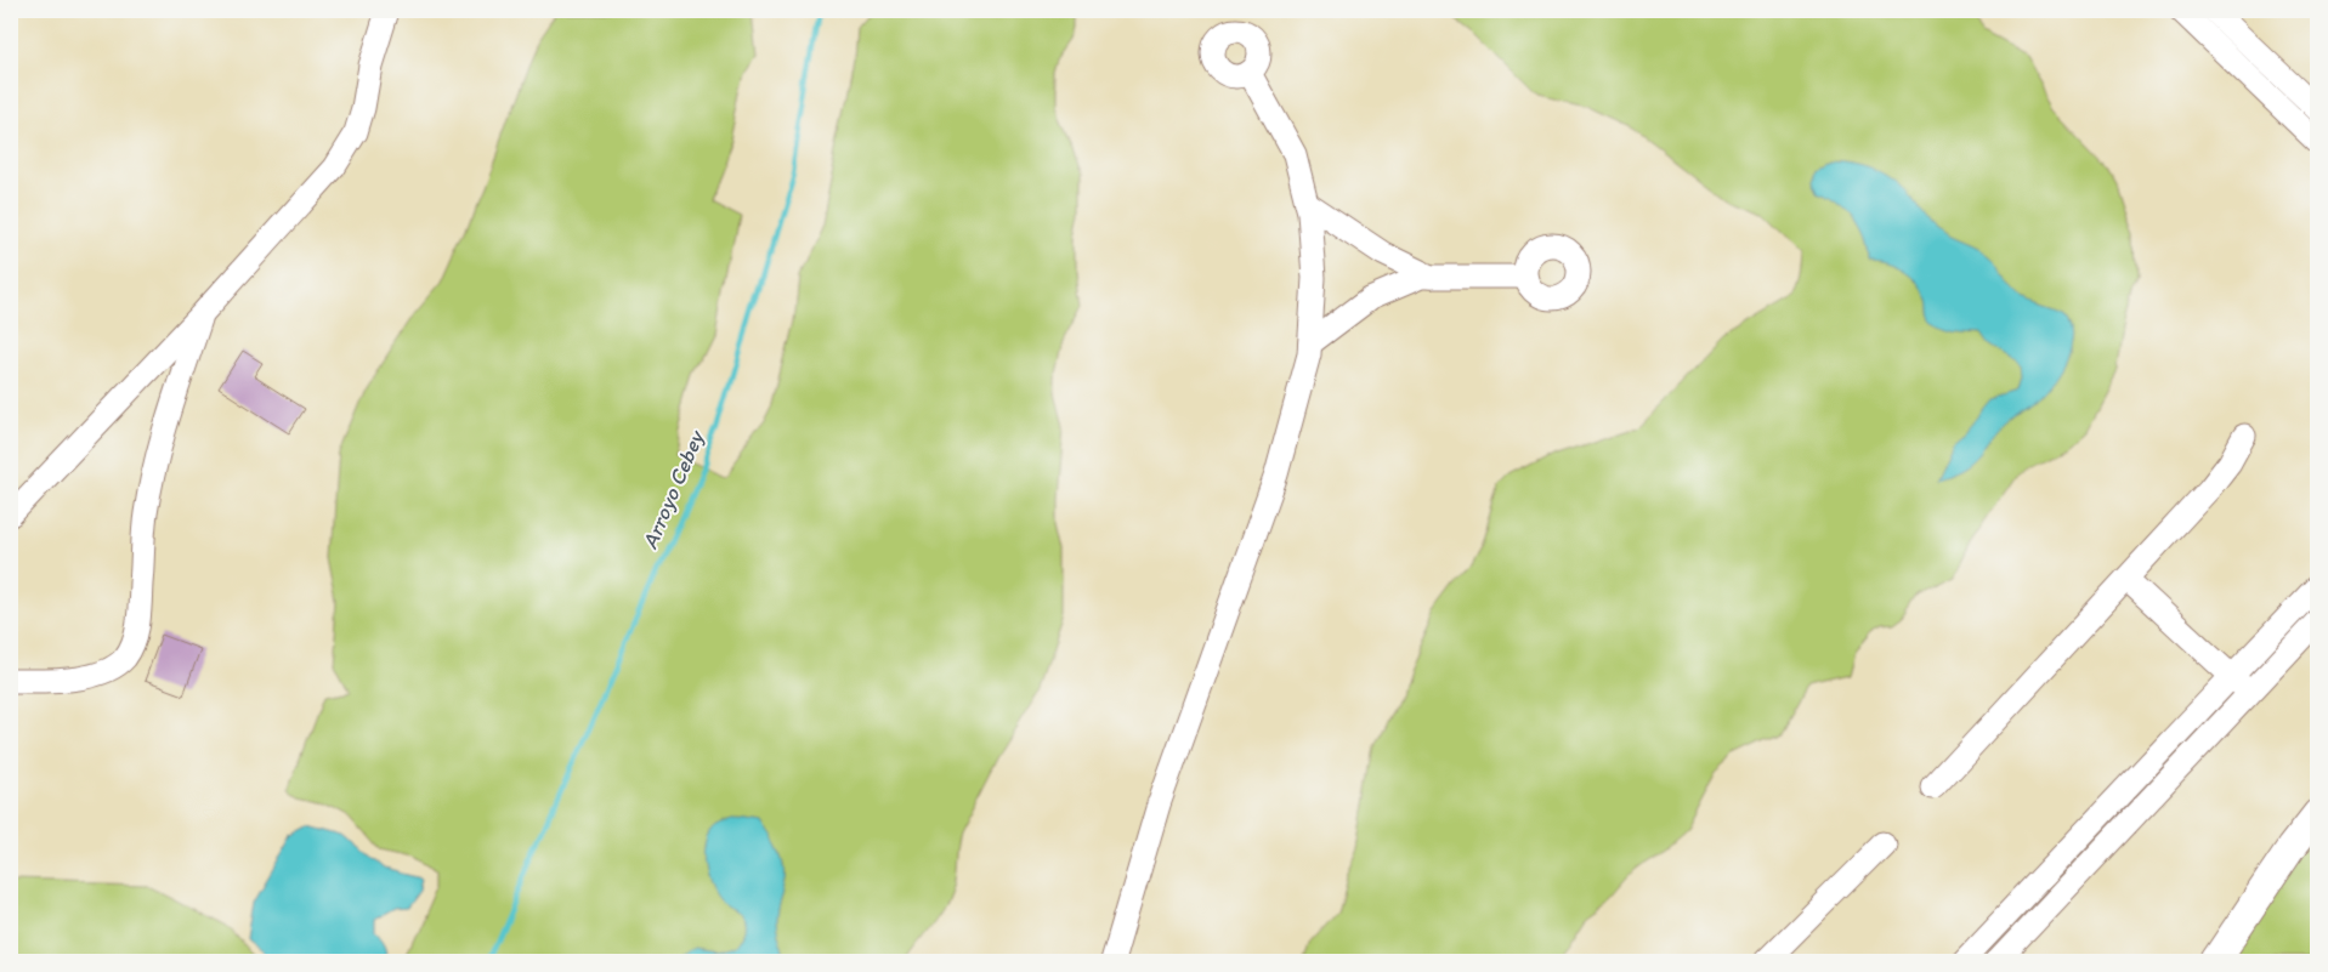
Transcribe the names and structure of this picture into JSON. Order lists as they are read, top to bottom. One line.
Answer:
{"water":["Arroyo Cebey"]}
